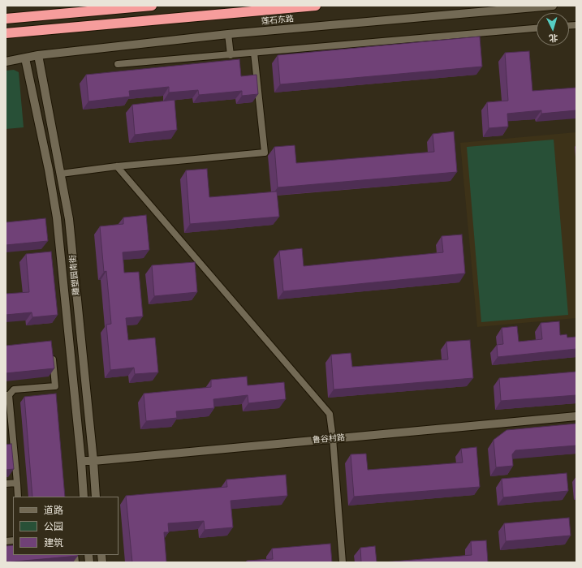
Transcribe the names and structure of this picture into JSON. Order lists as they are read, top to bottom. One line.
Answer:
{"streets":{"highway":["莲石东路"],"street":["雕塑园南街","鲁谷村路"]},"crossings":[["莲石东路","雕塑园南街"],["雕塑园南街","鲁谷村路"]],"legend":["道路","公园","建筑"],"north":"bottom"}
